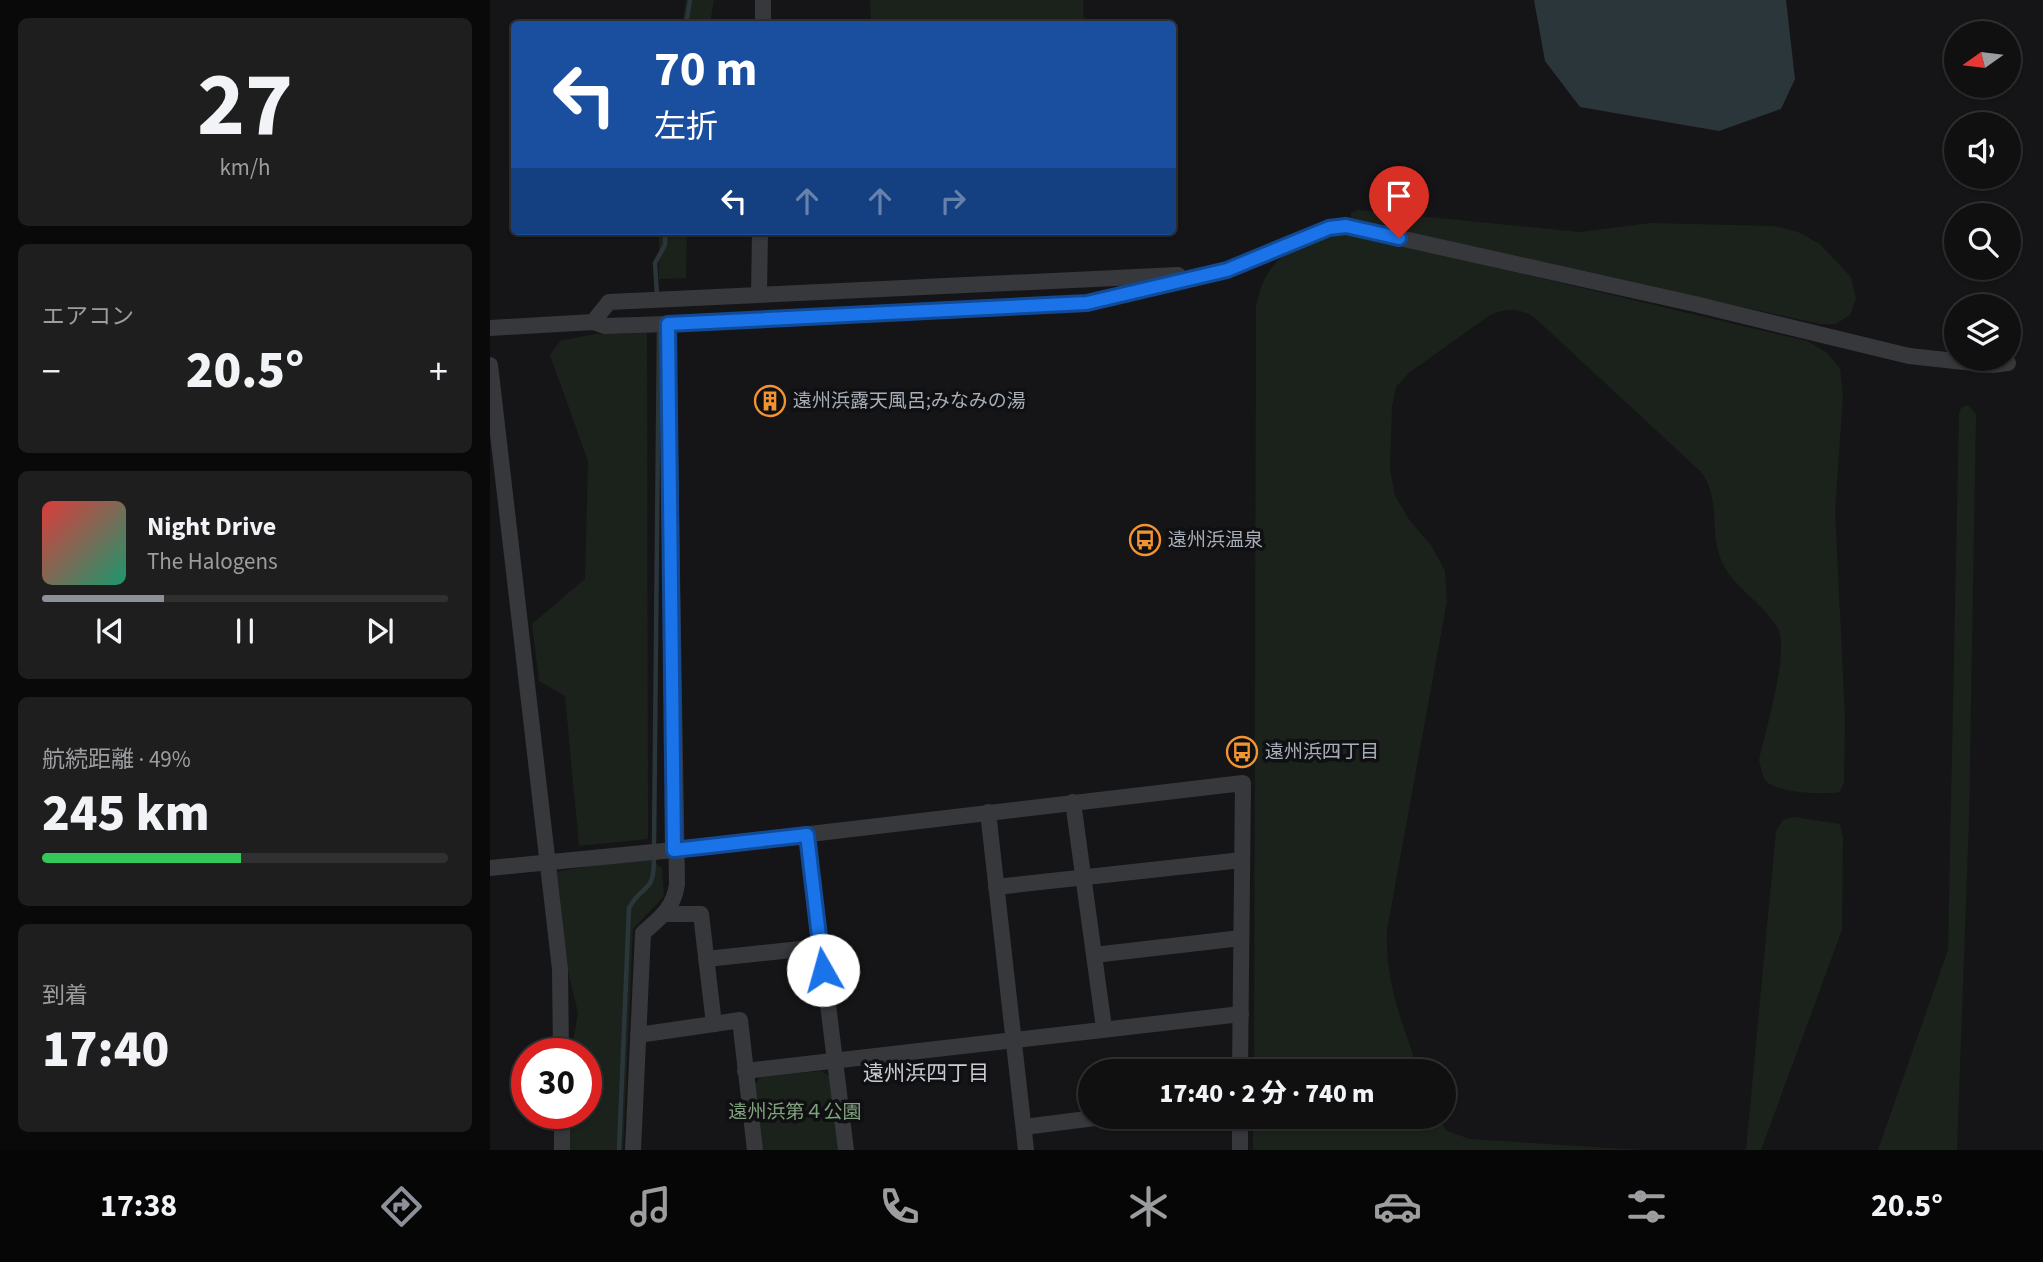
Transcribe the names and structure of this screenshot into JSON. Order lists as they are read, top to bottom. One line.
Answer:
{"districts":["遠州浜四丁目"],"parks":["遠州浜第４公園"],"places":{"building":["遠州浜露天風呂;みなみの湯"],"bus stop":["遠州浜温泉","遠州浜四丁目"]},"north":"left","page":{"tile":[["27","km/h"],"エアコン",["航続距離 · 49%","245 km"],["到着","17:40"]],"turn":["70 m","左折"],"heat":["−","20.5°","+"],"song":["Night Drive","The Halogens"],"limit":"30","trip":"17:40 · 2 分 · 740 m","tabs":["17:38","20.5°"]}}
